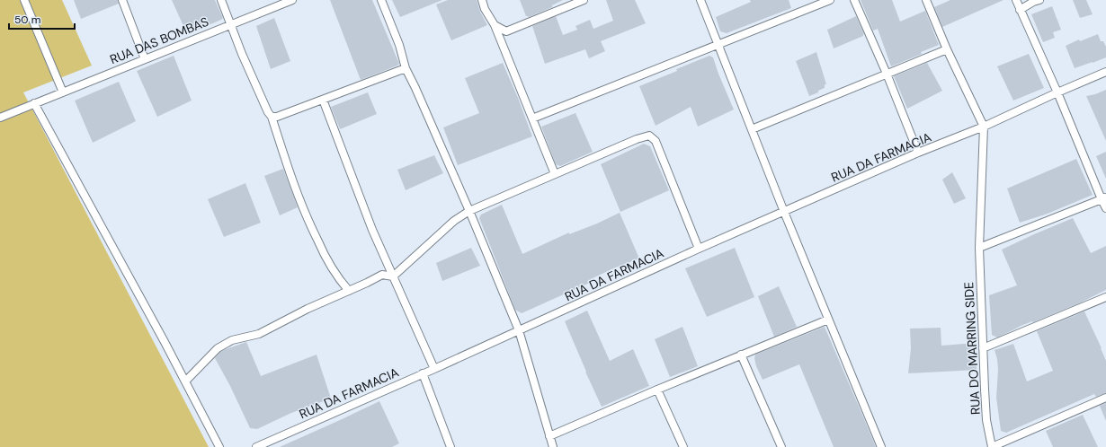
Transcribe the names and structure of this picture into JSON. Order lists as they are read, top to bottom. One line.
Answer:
{"streets":{"street":["RUA DAS BOMBAS","RUA DA FARMACIA","RUA DO MARRING SIDE"]},"crossings":[["RUA DA FARMACIA","RUA DO MARRING SIDE"]],"scale_bar":"50 m"}
